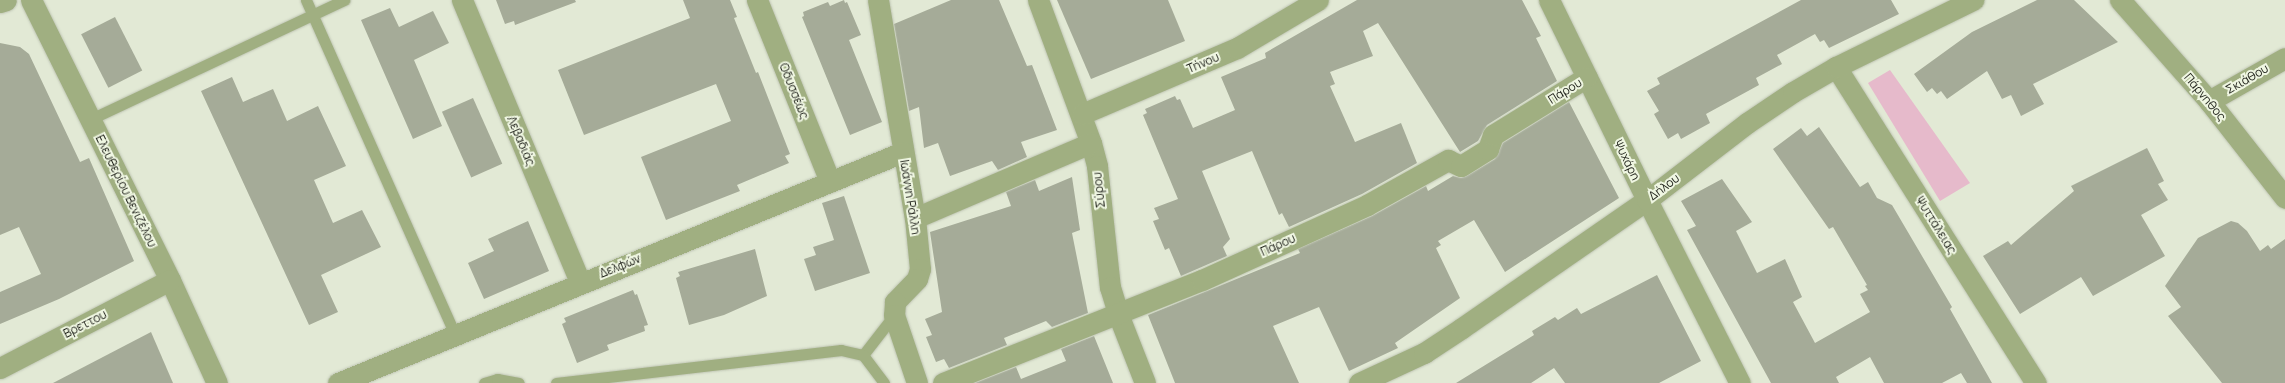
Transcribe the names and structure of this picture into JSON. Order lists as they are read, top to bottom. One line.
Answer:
{"streets":{"street":["Τήνου","Σκιάθου","Οδυσσέως","Πάρου","Πάρνηθος","Λεβαδιάς","Ψυχάρη","Δήλου","Σύρου","Ελευθερίου Βενιζέλου","Ιωάννη Ράλλη","Ψυττάλειας","Δελφών","Βρεττου"]},"crossings":[["Τήνου","Σύρου"],["Σκιάθου","Πάρνηθος"],["Οδυσσέως","Δελφών"],["Πάρου","Ψυχάρη"],["Πάρου","Σύρου"],["Λεβαδιάς","Δελφών"],["Ψυχάρη","Δήλου"],["Δήλου","Ψυττάλειας"],["Ελευθερίου Βενιζέλου","Βρεττου"],["Ιωάννη Ράλλη","Δελφών"]]}
